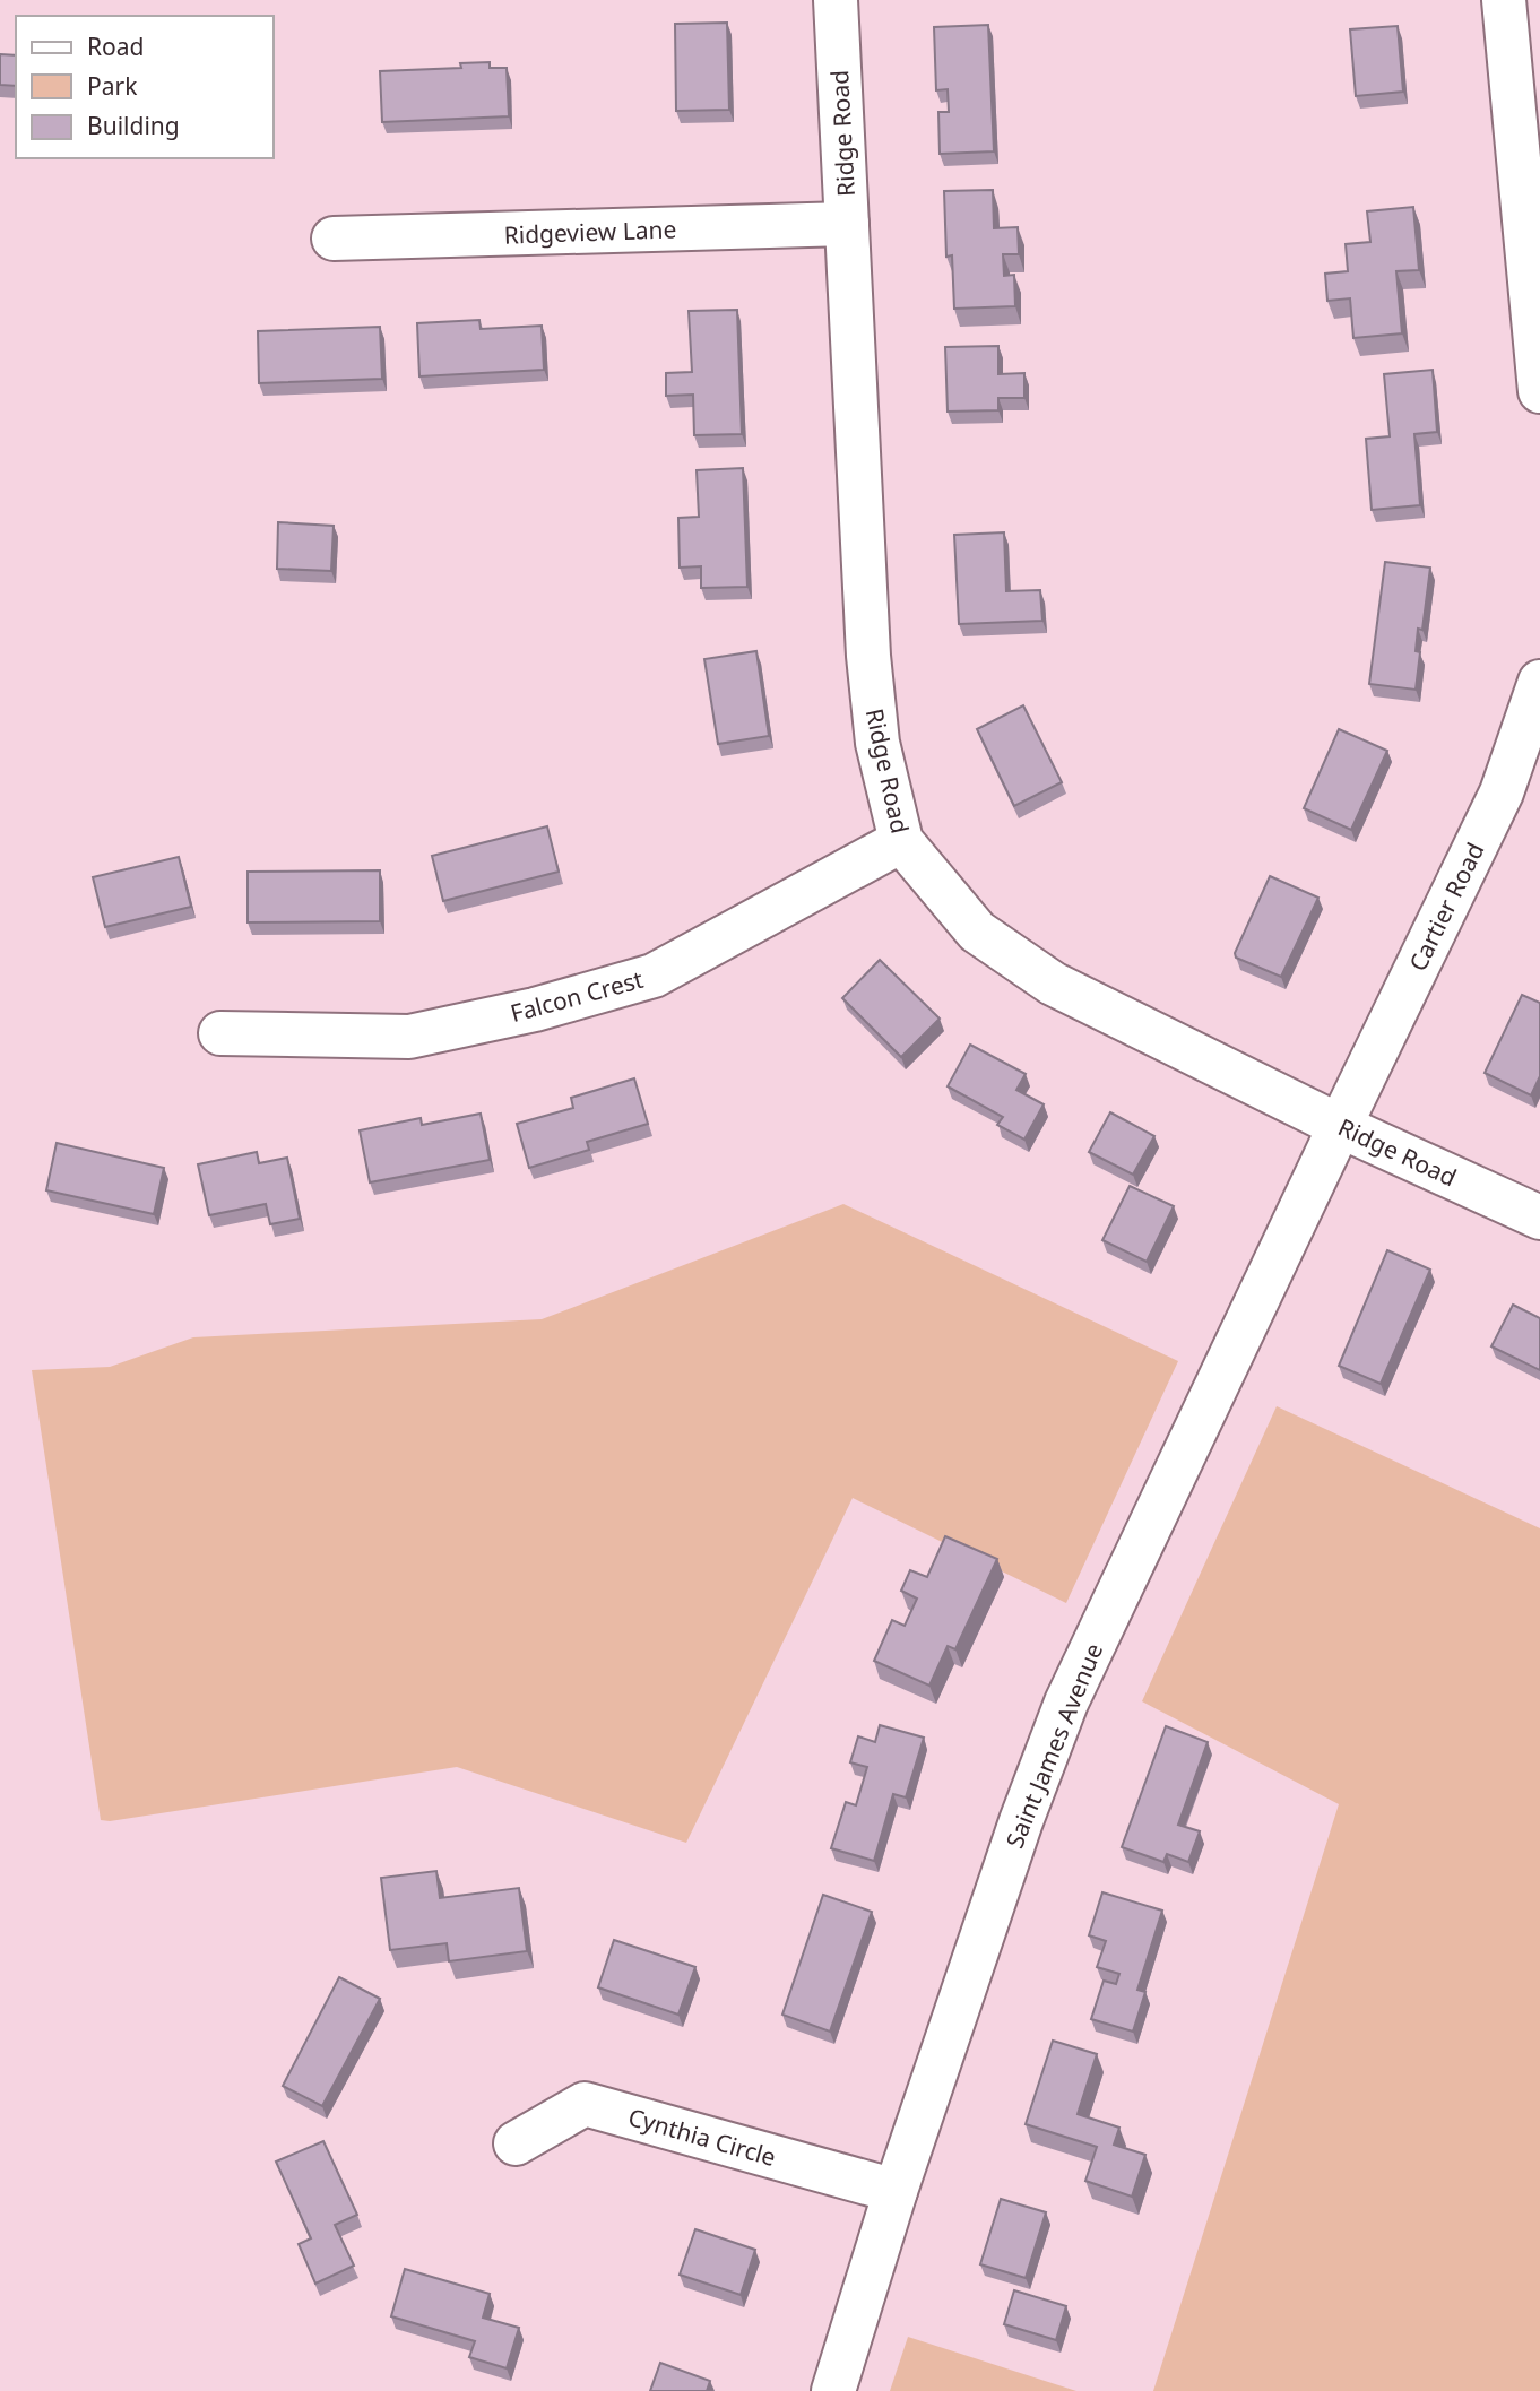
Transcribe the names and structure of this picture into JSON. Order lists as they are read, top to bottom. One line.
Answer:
{"streets":{"street":["Ridge Road","Ridgeview Lane","Cartier Road","Falcon Crest","Saint James Avenue","Cynthia Circle"]},"crossings":[["Ridge Road","Ridgeview Lane"],["Ridge Road","Cartier Road"],["Ridge Road","Falcon Crest"],["Ridge Road","Saint James Avenue"],["Cartier Road","Saint James Avenue"],["Saint James Avenue","Cynthia Circle"]],"legend":["Road","Park","Building"]}
